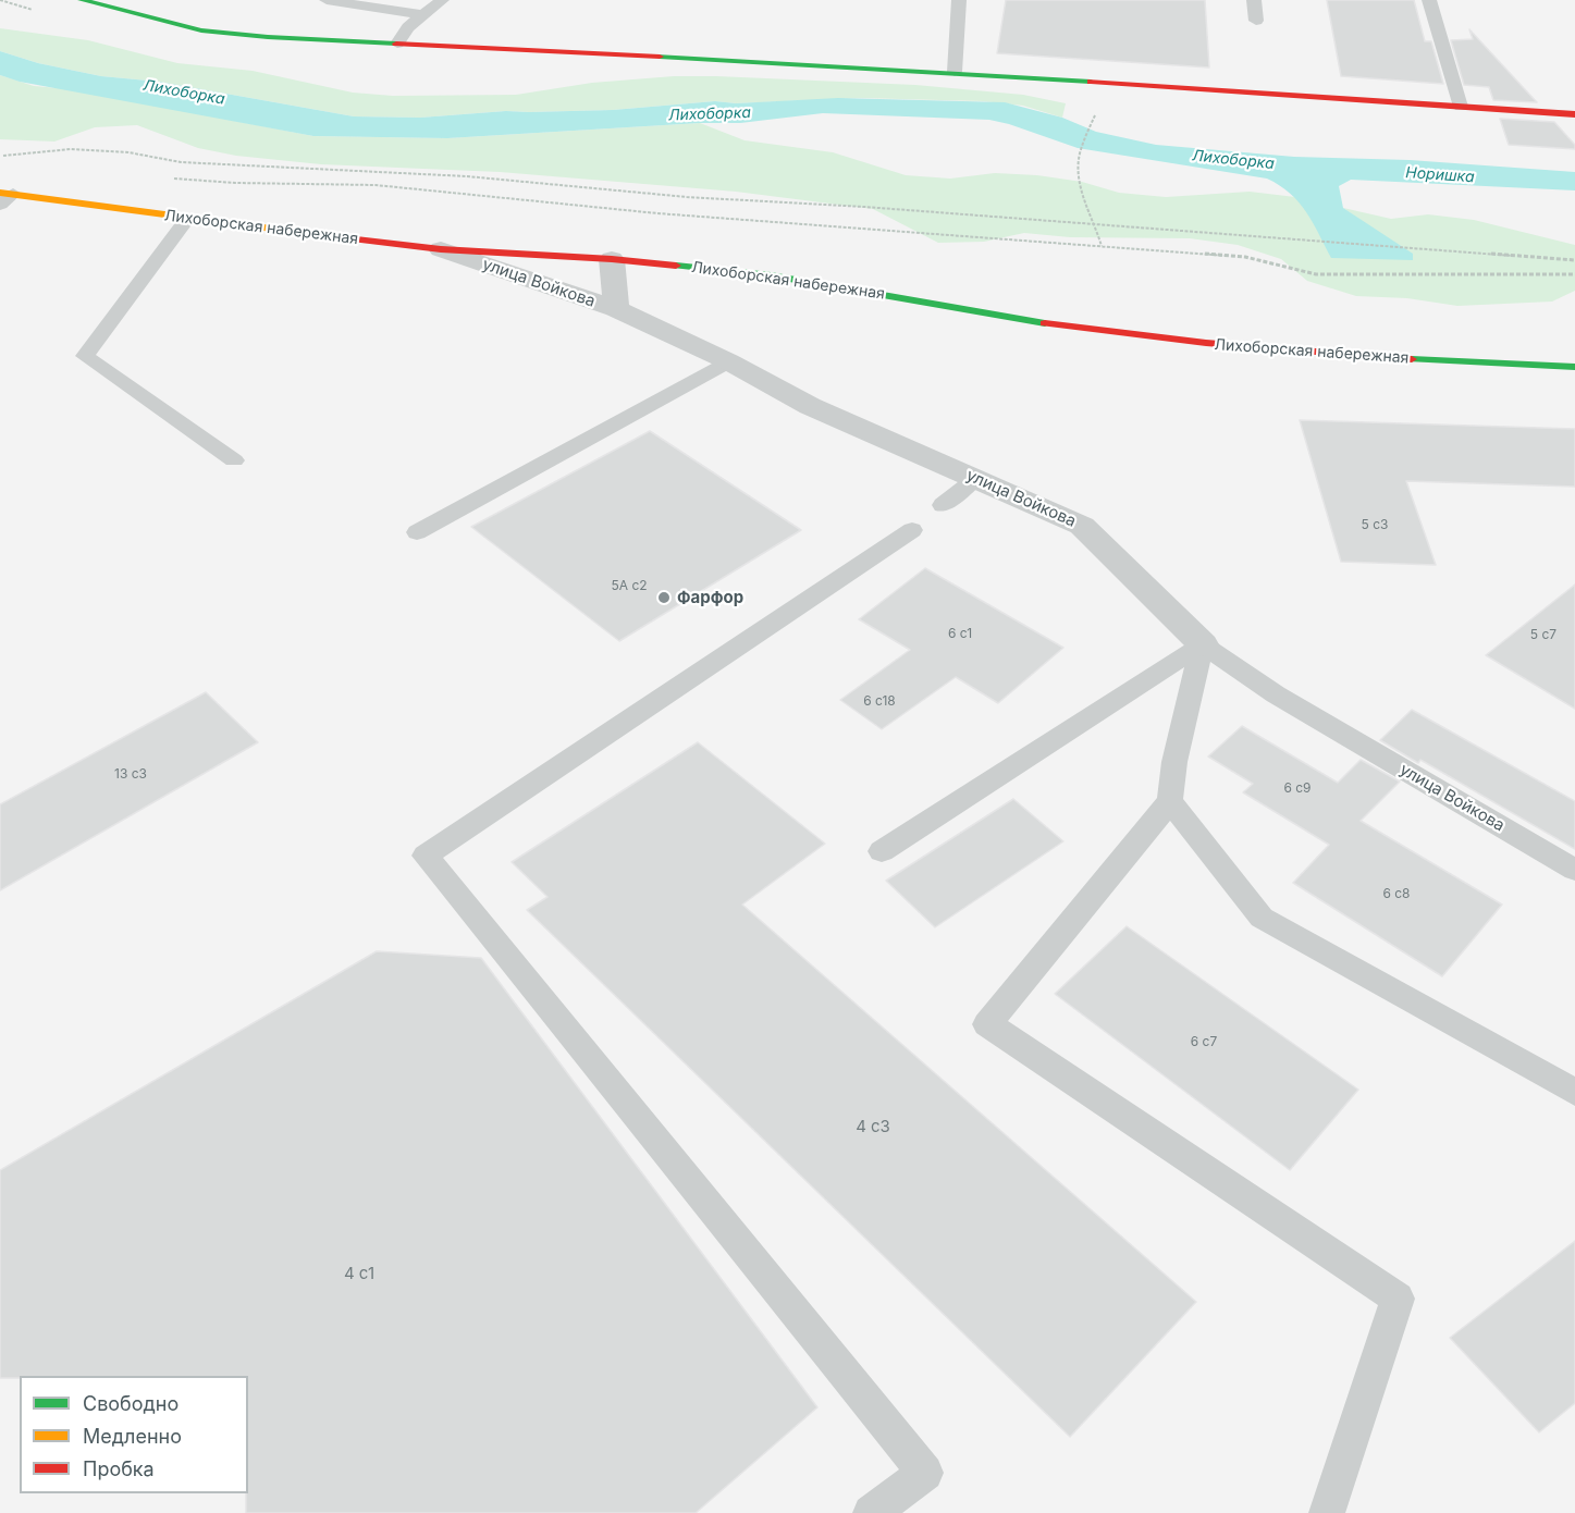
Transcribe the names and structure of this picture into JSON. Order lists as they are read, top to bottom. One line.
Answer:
{"streets":{"street":["Лихоборская набережная","улица Войкова"]},"crossings":[["Лихоборская набережная","улица Войкова"]],"water":["Лихоборка","Норишка"],"places":["Фарфор"],"house_numbers":["5 с3","5А с2","6 с1","5 с7","6 с18","13 с3","6 с9","6 с8","6 с7","4 с3","4 с1"],"legend":["Свободно","Медленно","Пробка"]}
